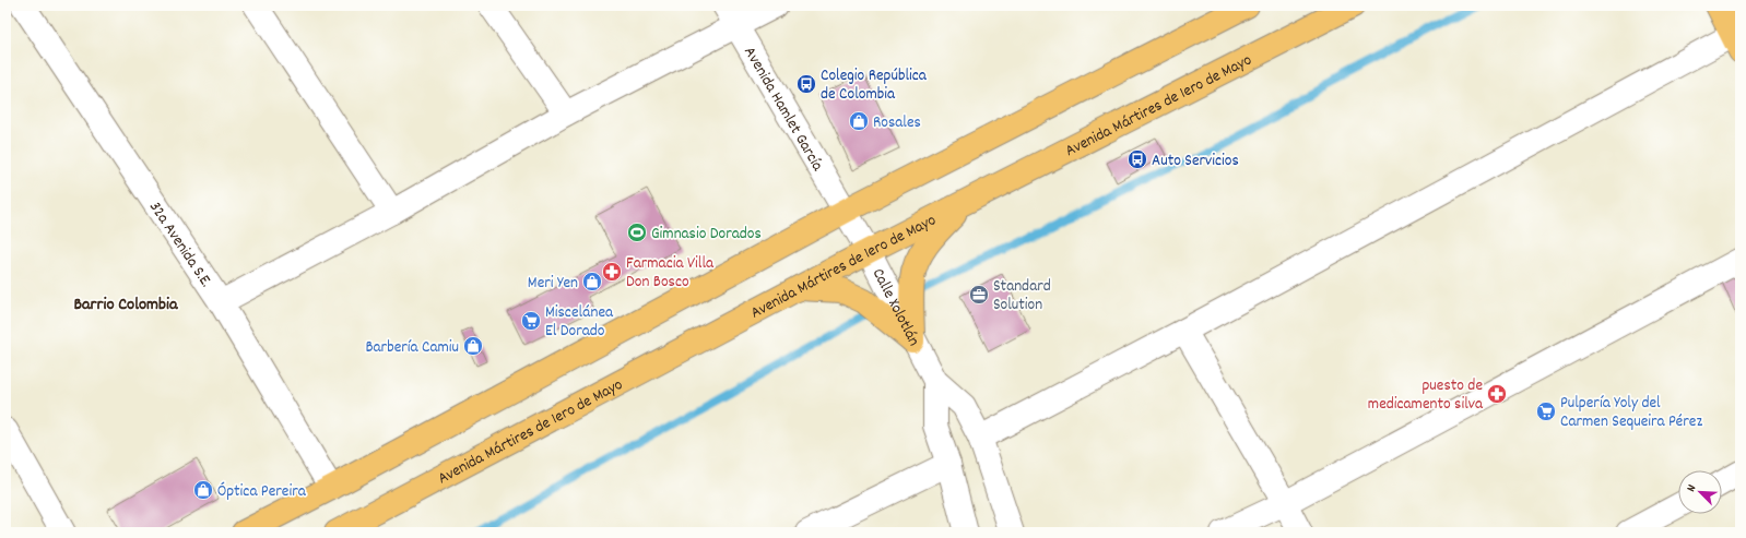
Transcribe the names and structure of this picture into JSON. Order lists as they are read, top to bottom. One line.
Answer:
{"streets":{"main road":["Avenida Mártires de 1ero de Mayo"],"street":["Avenida Hamlet García","32a Avenida S.E.","Calle Xolotlán"]},"crossings":[["Avenida Mártires de 1ero de Mayo","Calle Xolotlán"],["Avenida Hamlet García","Calle Xolotlán"]],"districts":["Barrio Colombia"],"places":{"bus stop":["Colegio República de Colombia","Auto Servicios"],"shop":["Rosales","Meri Yen","Barbería Camiu","Óptica Pereira"],"sports":["Gimnasio Dorados"],"pharmacy":["Farmacia Villa Don Bosco","puesto de medicamento silva"],"office":["Standard Solution"],"supermarket":["Miscelánea El Dorado","Pulpería Yoly del Carmen Sequeira Pérez"]},"north":"top left"}
